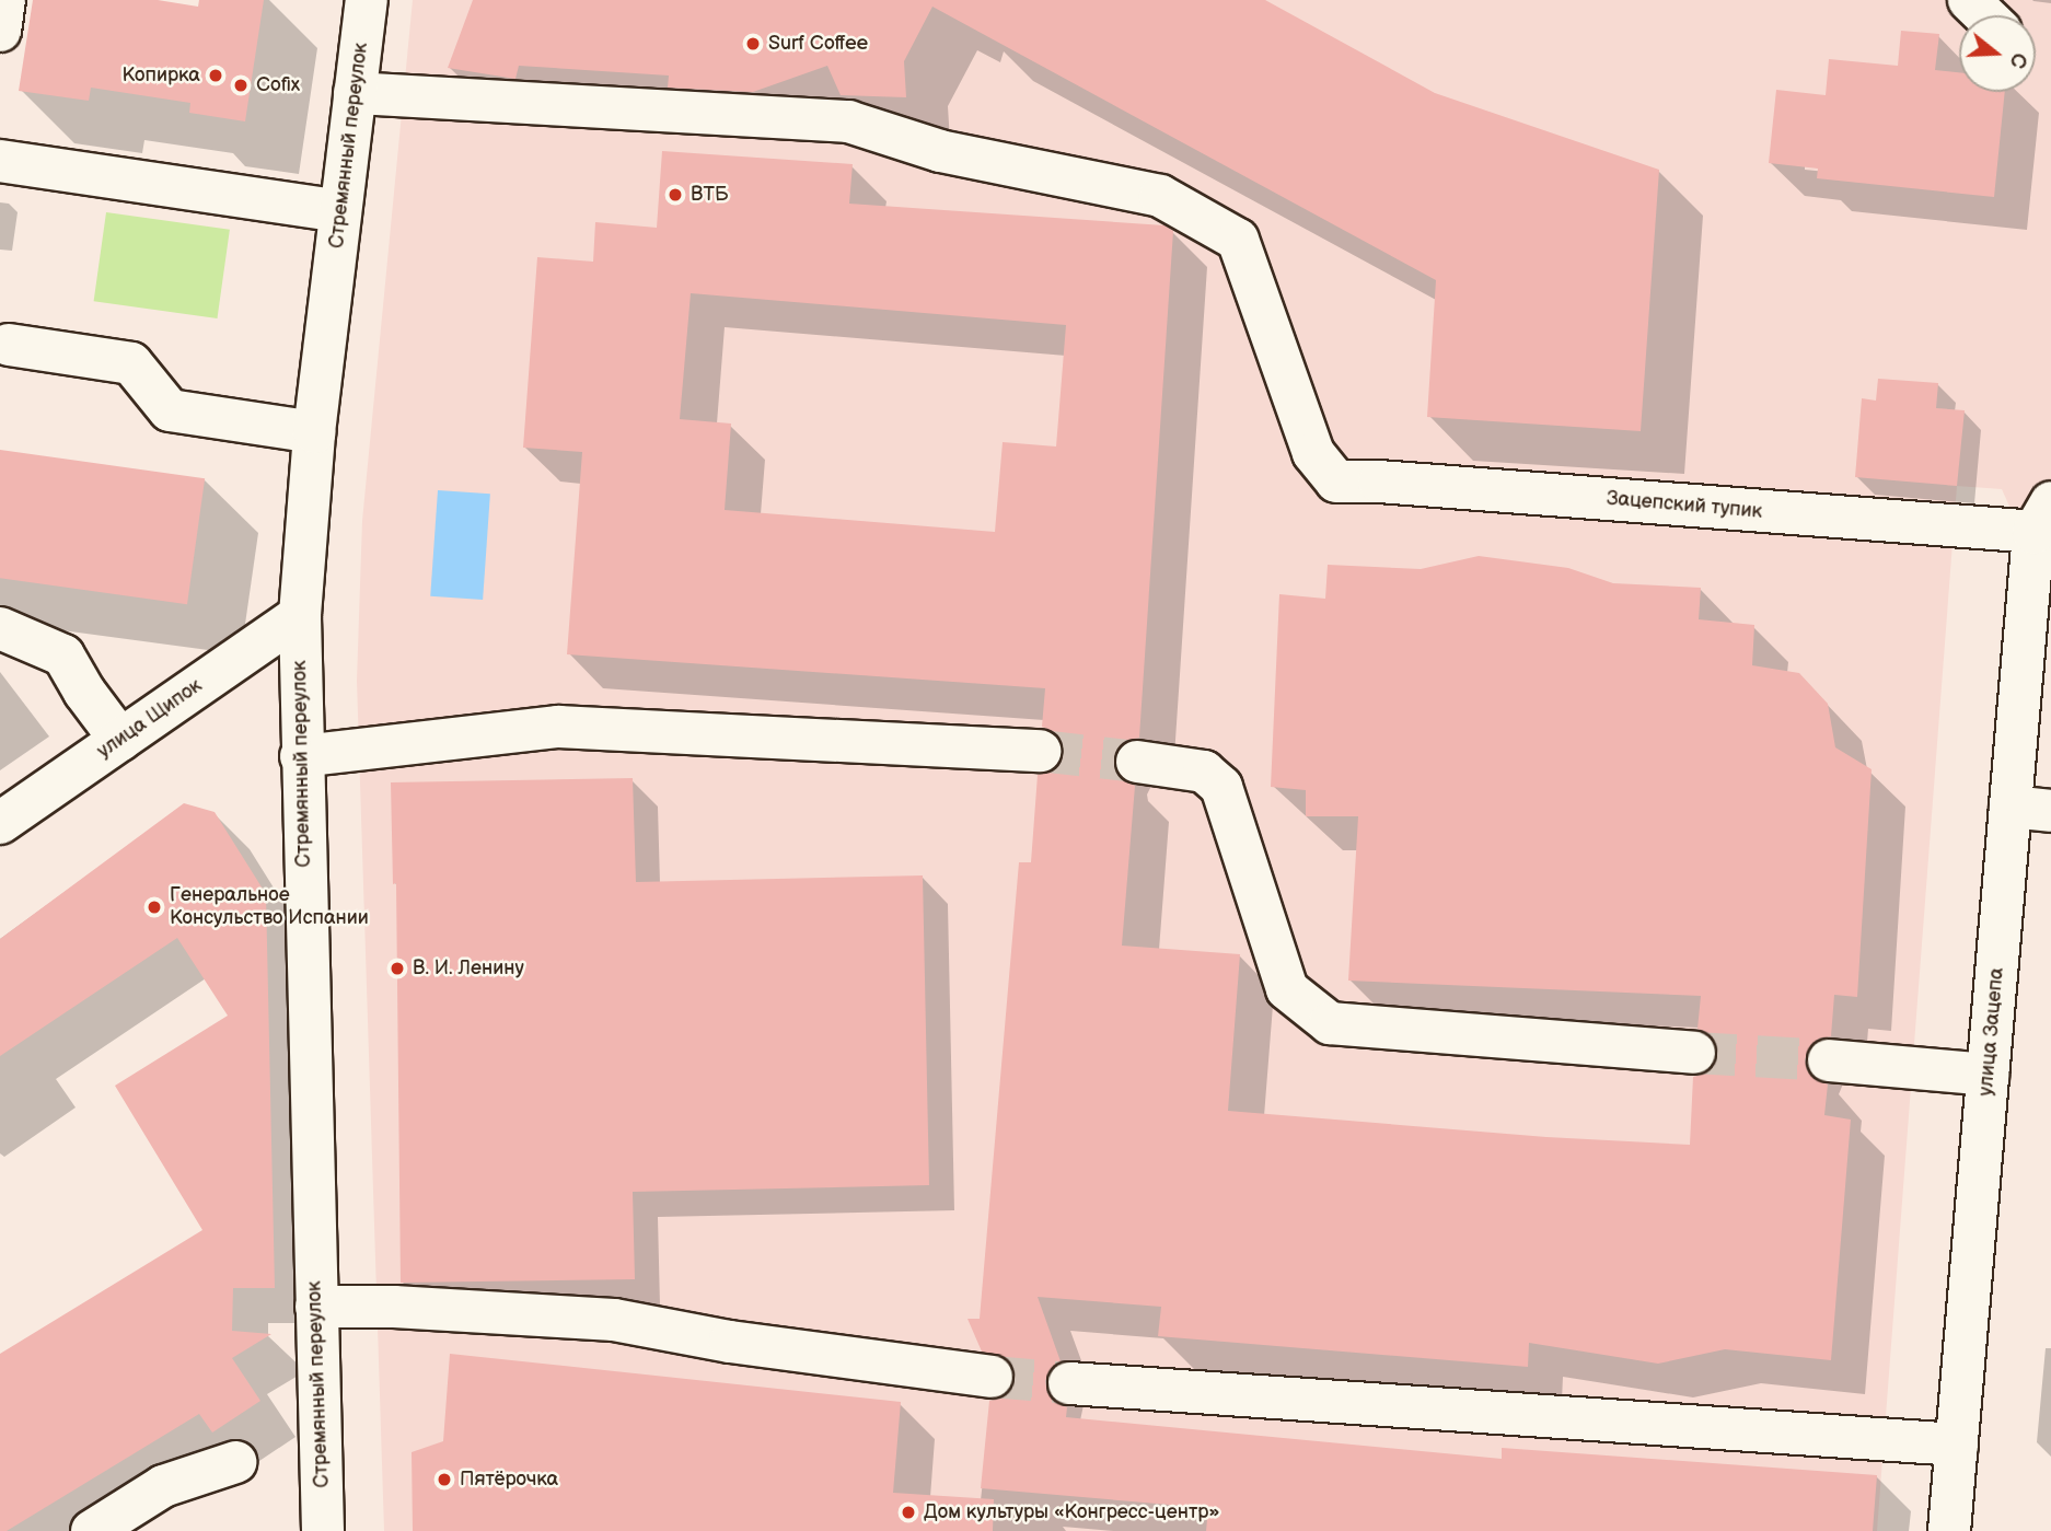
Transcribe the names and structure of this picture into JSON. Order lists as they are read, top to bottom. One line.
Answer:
{"streets":{"street":["Стремянный переулок","Зацепский тупик","улица Щипок","улица Зацепа"]},"crossings":[["Стремянный переулок","Зацепский тупик"],["Стремянный переулок","улица Щипок"],["Зацепский тупик","улица Зацепа"]],"places":["Surf Coffee","Копирка","Cofix","ВТБ","Генеральное Консульство Испании","В. И. Ленину","Пятёрочка","Дом культуры «Конгресс-центр»"],"north":"right"}
